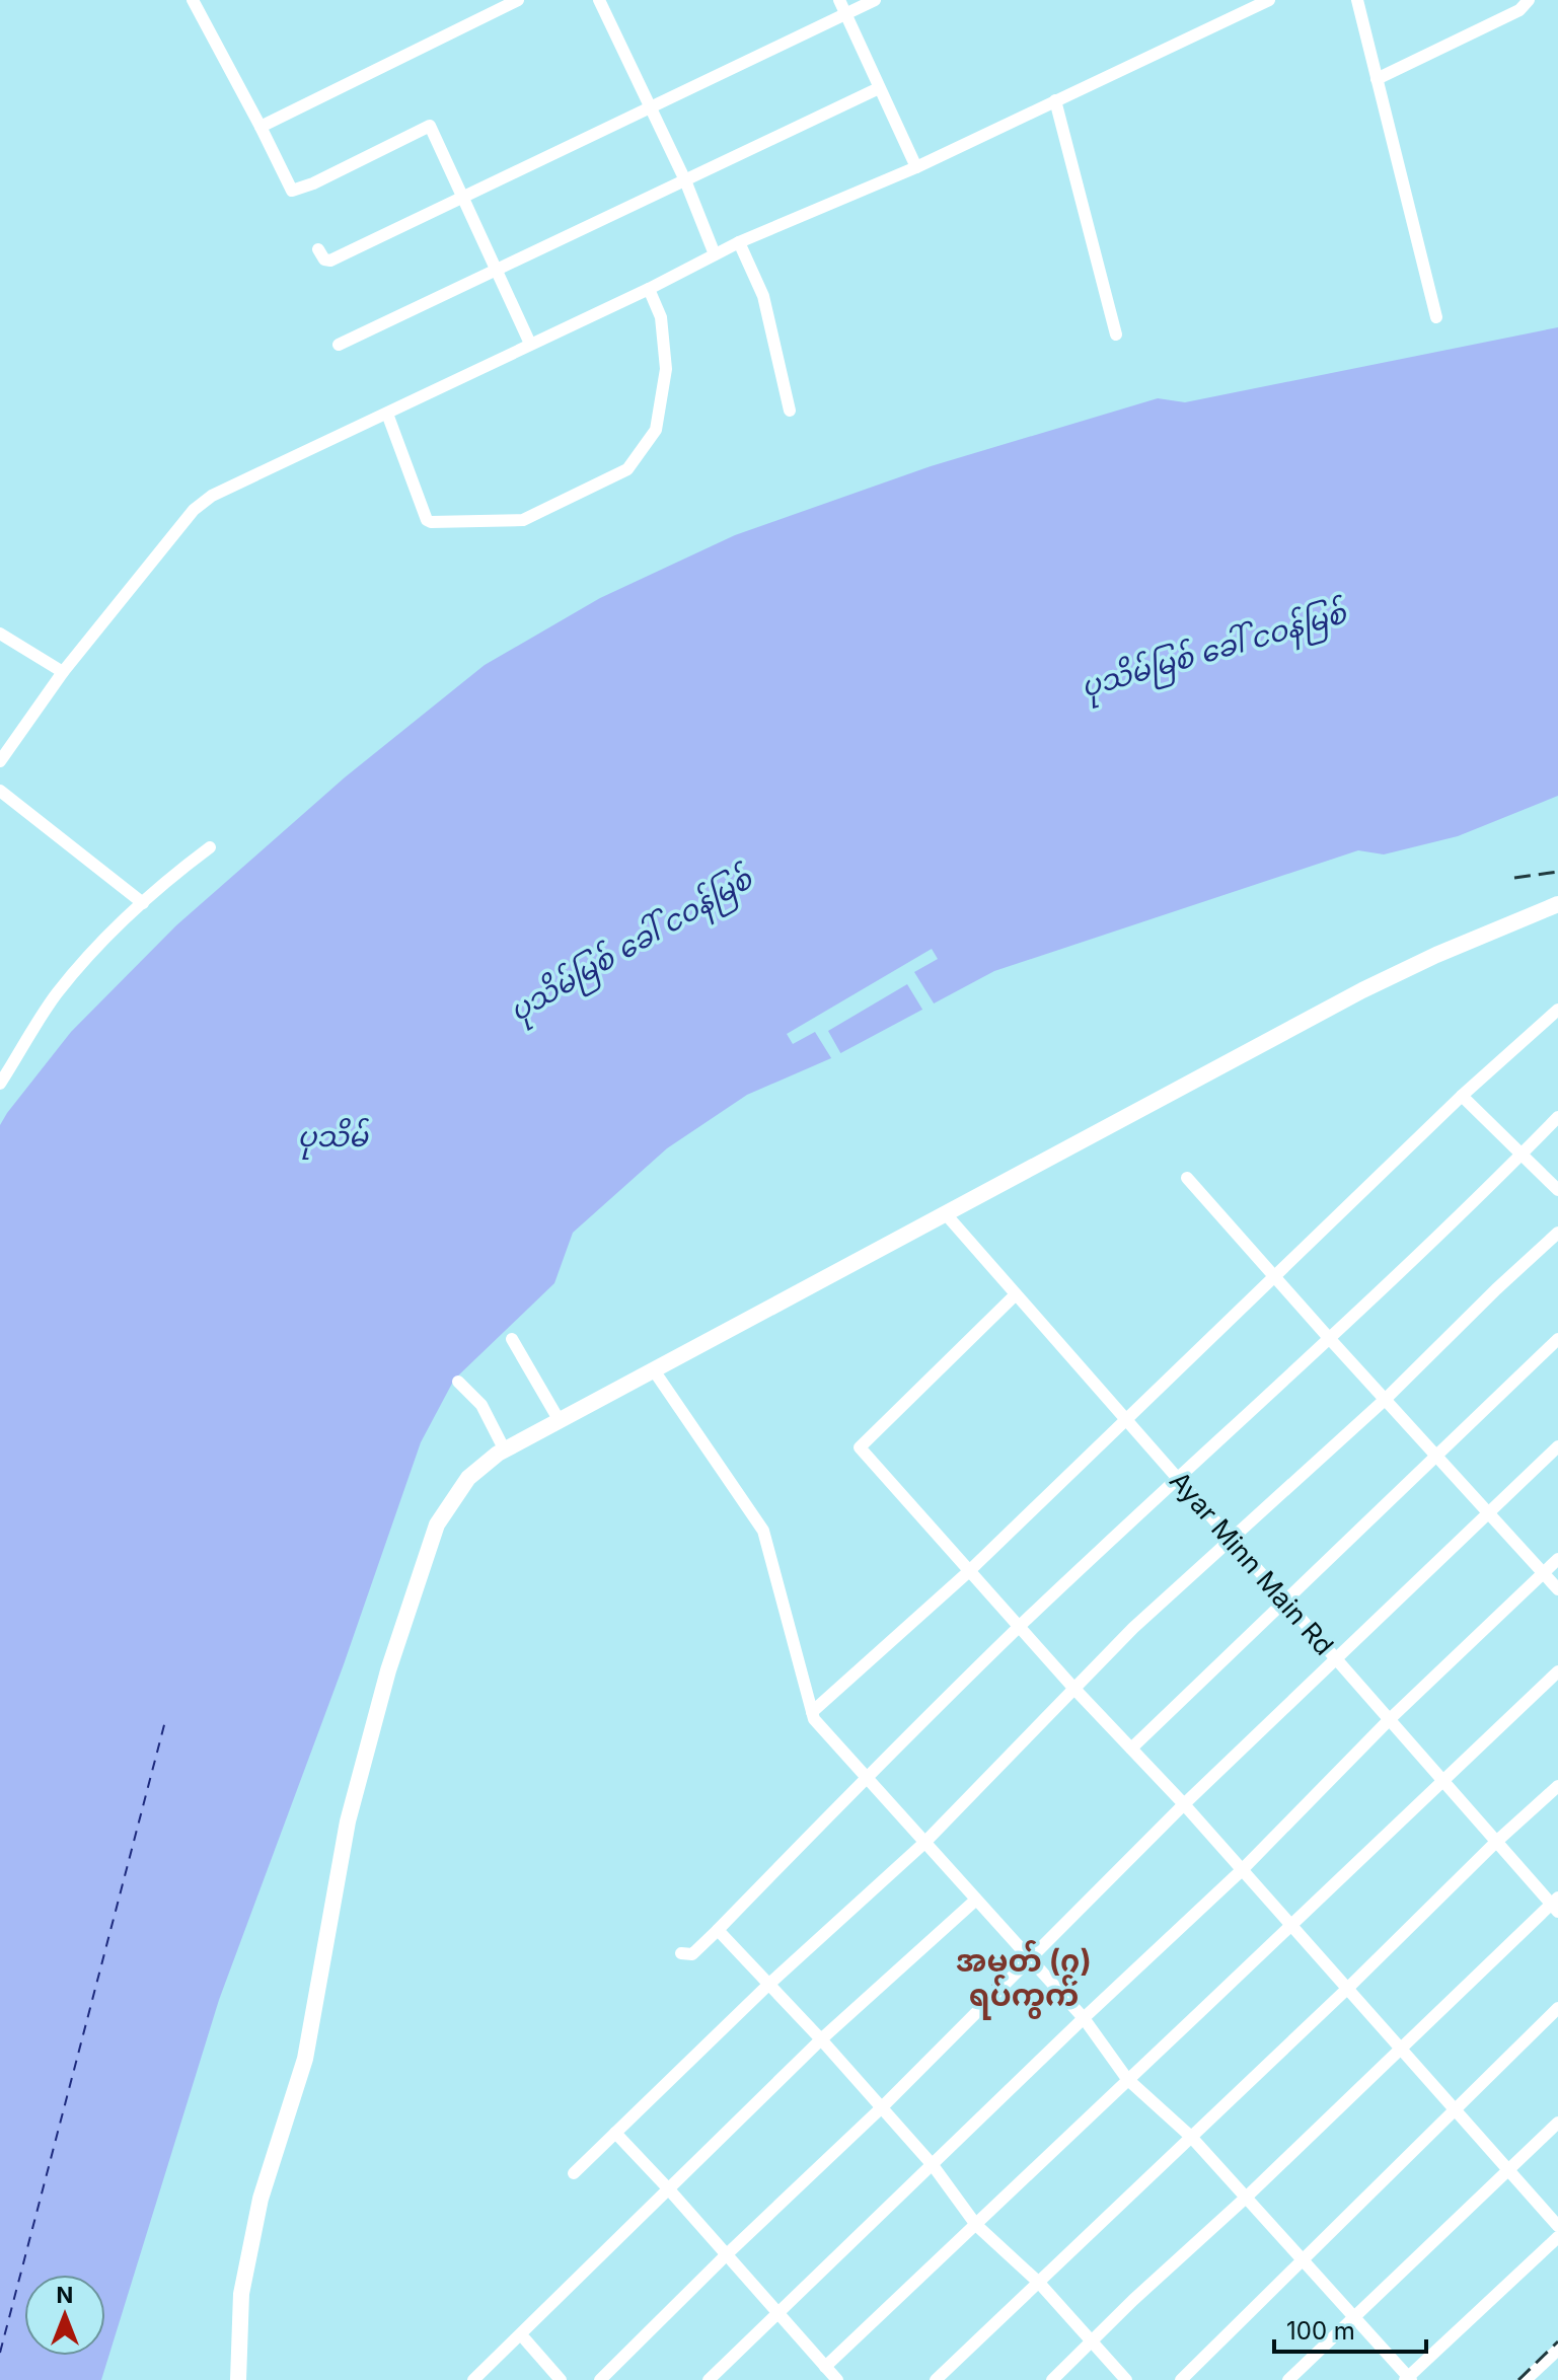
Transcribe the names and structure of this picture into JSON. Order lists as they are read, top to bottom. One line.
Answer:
{"streets":{"street":["Ayar Minn Main Rd"]},"districts":["အမှတ် (၇) ရပ်ကွက်"],"water":["ပုသိမ်မြစ် ခေါ် ငဝန်မြစ်","ပုသိမ်"],"scale_bar":"100 m","north":"top"}
